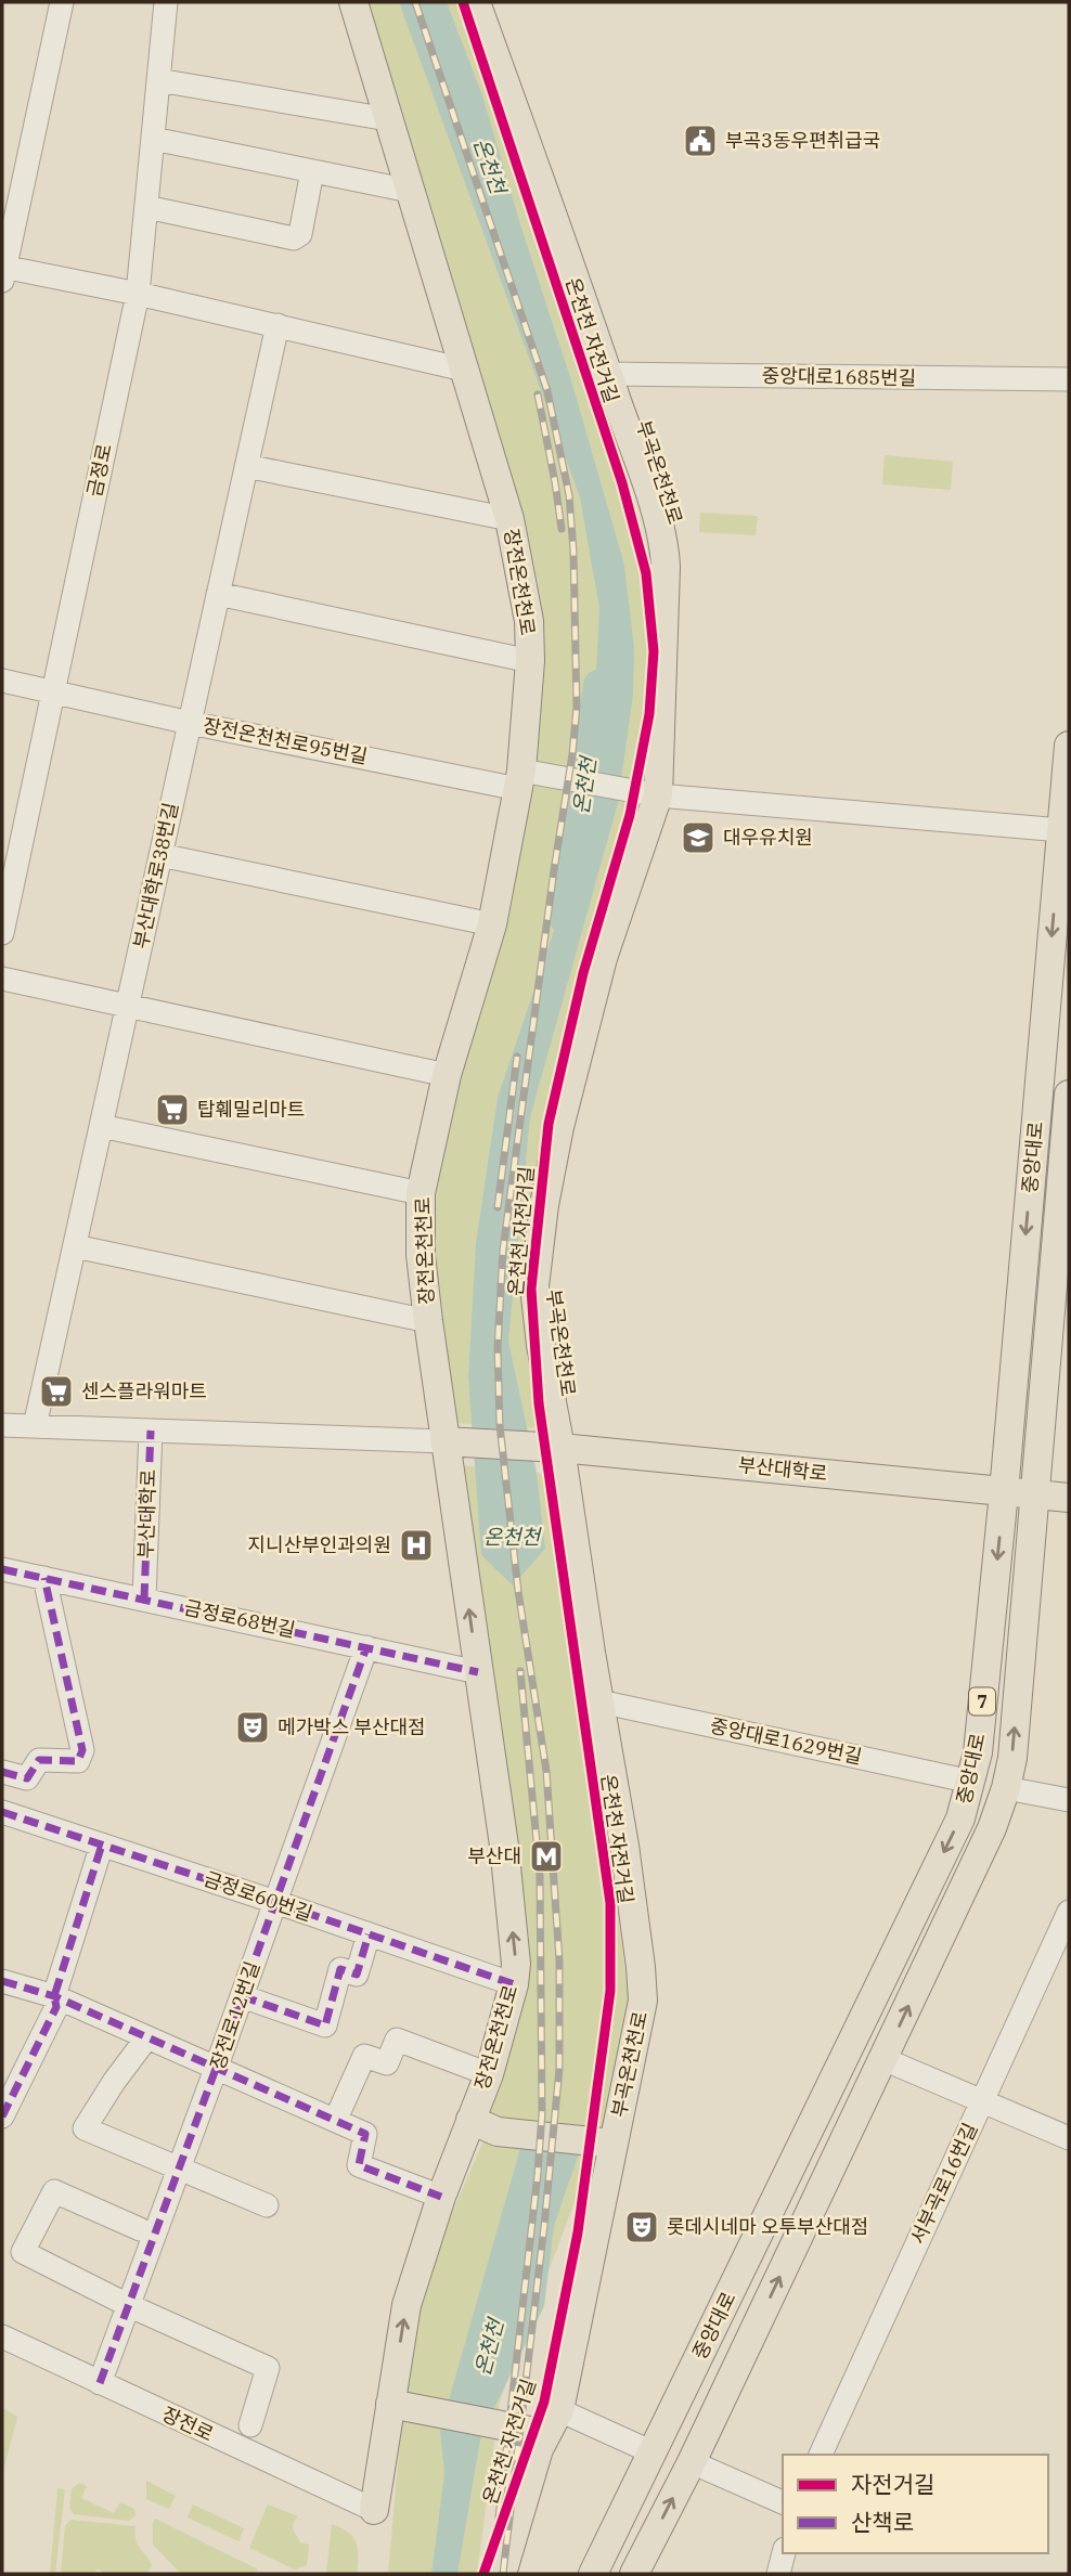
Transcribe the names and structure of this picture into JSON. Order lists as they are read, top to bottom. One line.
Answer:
{"streets":{"main road":["부곡온천천로","장전온천천로","중앙대로","부산대학로","7"],"street":["중앙대로1685번길","금정로","장전온천천로95번길","부산대학로38번길","금정로68번길","중앙대로1629번길","금정로60번길","장전로12번길","서부곡로16번길","장전로"],"cycle path":["온천천 자전거길"]},"crossings":[["중앙대로1685번길","부곡온천천로"],["금정로","장전온천천로95번길"],["부곡온천천로","장전온천천로95번길"],["부곡온천천로","부산대학로"],["부곡온천천로","중앙대로1629번길"],["장전온천천로","장전온천천로95번길"],["장전온천천로","부산대학로"],["장전온천천로","금정로68번길"],["장전온천천로","금정로60번길"],["장전온천천로","장전로"],["장전온천천로95번길","부산대학로38번길"],["장전온천천로95번길","중앙대로"],["중앙대로","부산대학로"],["중앙대로","중앙대로1629번길"],["부산대학로","금정로68번길"],["금정로68번길","장전로12번길"],["금정로60번길","장전로12번길"],["장전로12번길","장전로"]],"water":["온천천"],"places":{"public building":["부곡3동우편취급국"],"school or university":["대우유치원"],"supermarket":["탑훼밀리마트","센스플라워마트"],"hospital":["지니산부인과의원"],"theatre":["메가박스 부산대점","롯데시네마 오투부산대점"],"metro station":["부산대"]},"legend":["자전거길","산책로"]}
